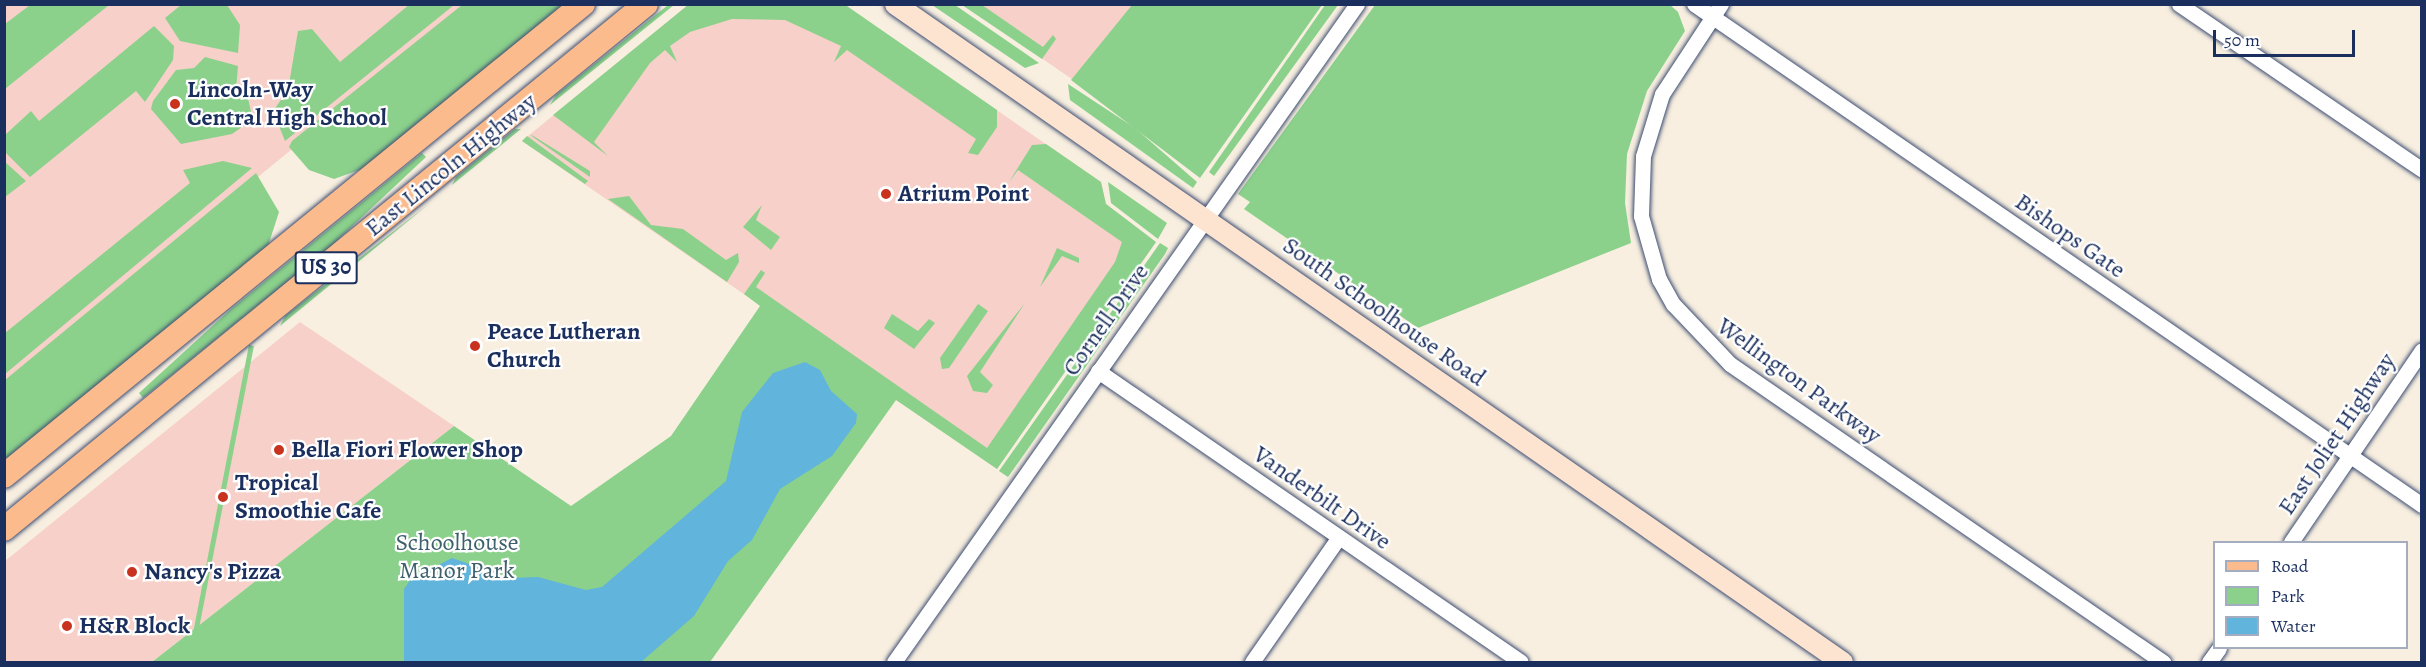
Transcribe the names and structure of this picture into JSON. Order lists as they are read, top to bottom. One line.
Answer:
{"streets":{"main road":["East Lincoln Highway","US 30"],"street":["Bishops Gate","South Schoolhouse Road","Cornell Drive","Wellington Parkway","East Joliet Highway","Vanderbilt Drive"]},"crossings":[["Bishops Gate","Wellington Parkway"],["Bishops Gate","East Joliet Highway"],["South Schoolhouse Road","Cornell Drive"],["Cornell Drive","Vanderbilt Drive"]],"parks":["Schoolhouse Manor Park"],"places":["Lincoln-Way Central High School","Atrium Point","Peace Lutheran Church","Bella Fiori Flower Shop","Tropical Smoothie Cafe","Nancy's Pizza","H&R Block"],"legend":["Road","Park","Water"],"scale_bar":"50 m"}
